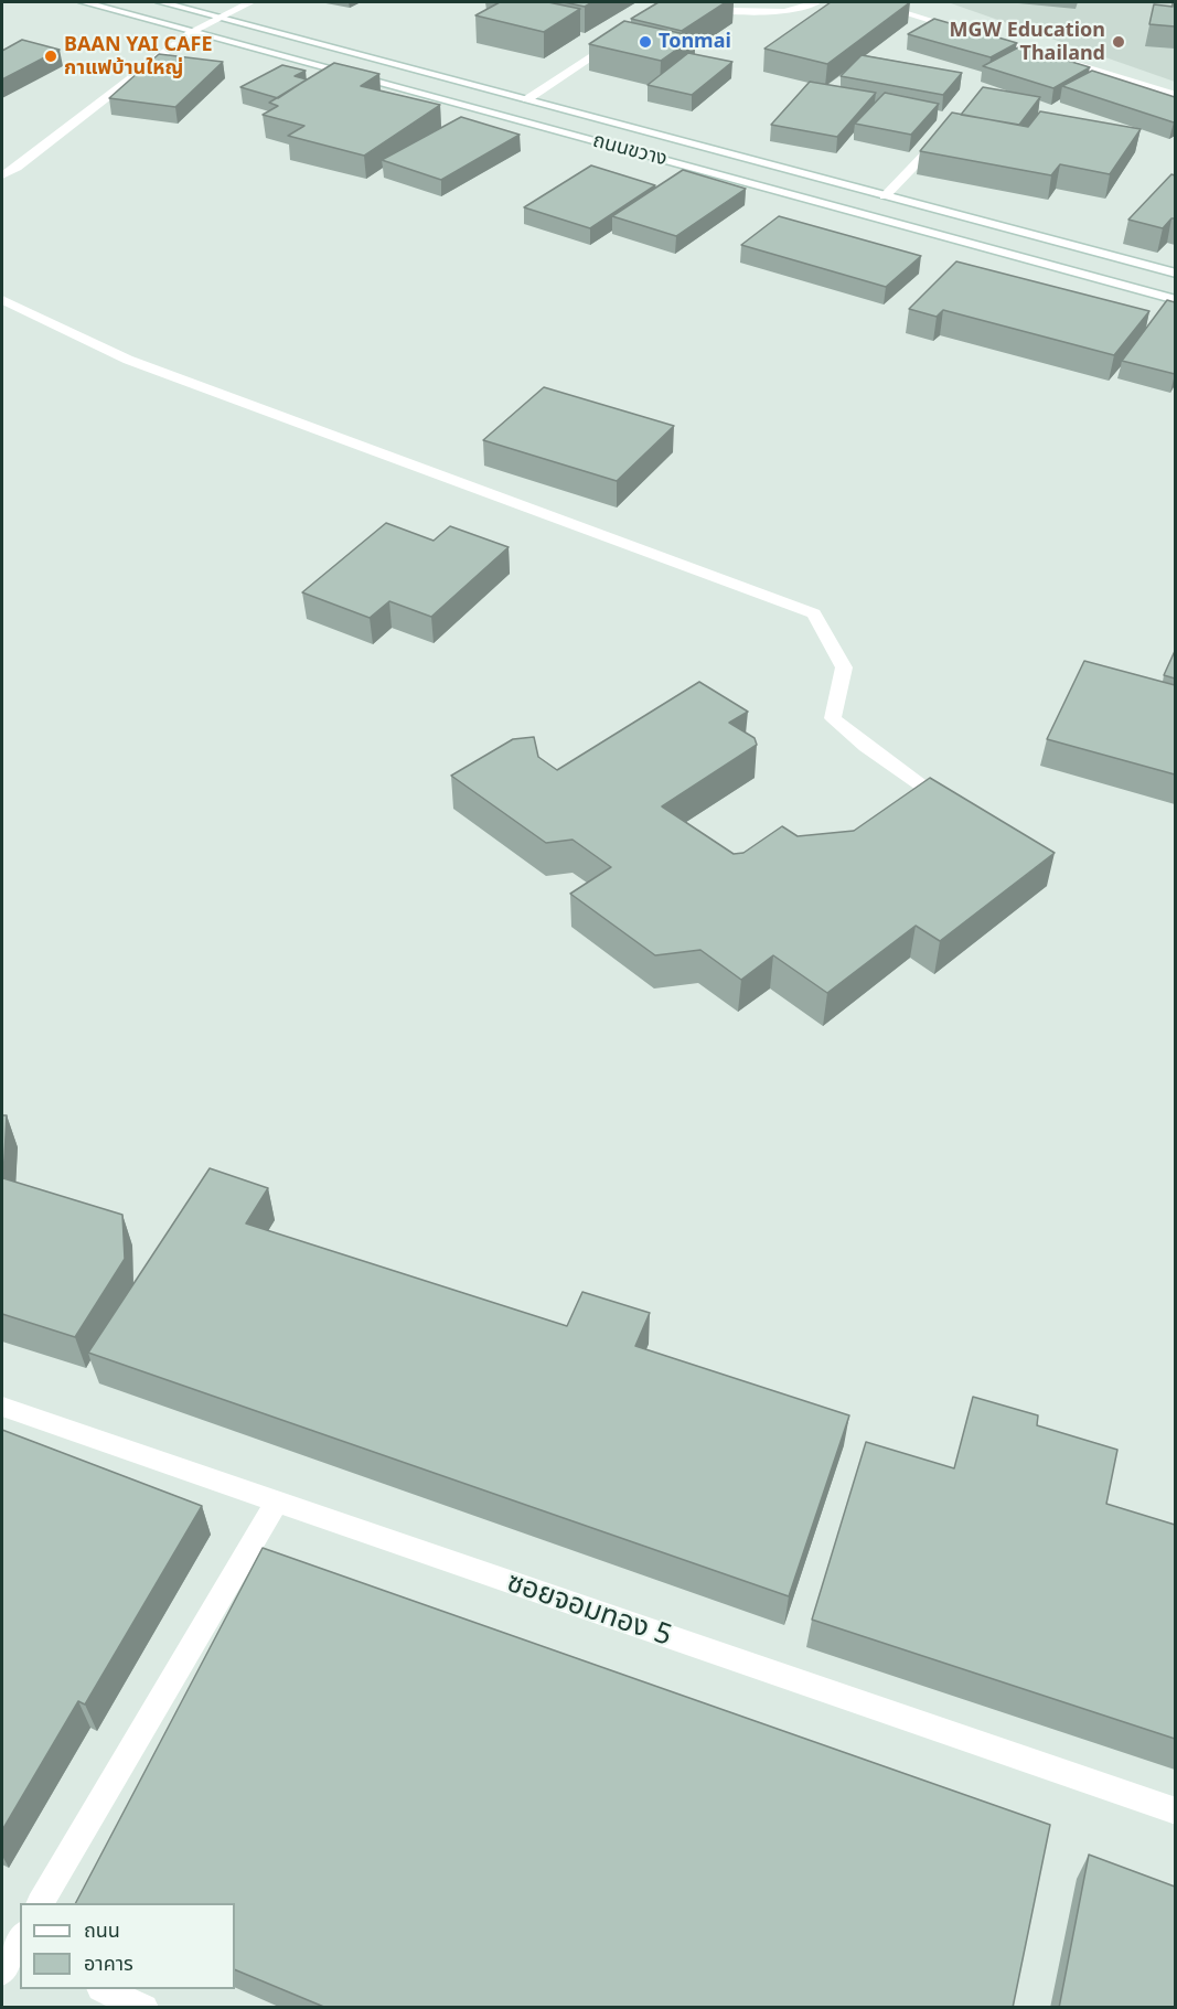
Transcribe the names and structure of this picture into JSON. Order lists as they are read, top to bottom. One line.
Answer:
{"streets":{"main road":["ถนนขวาง","ซอยจอมทอง 5"]},"places":["Tonmai","MGW Education Thailand","BAAN YAI CAFE กาแฟบ้านใหญ่"],"legend":["ถนน","อาคาร"]}
